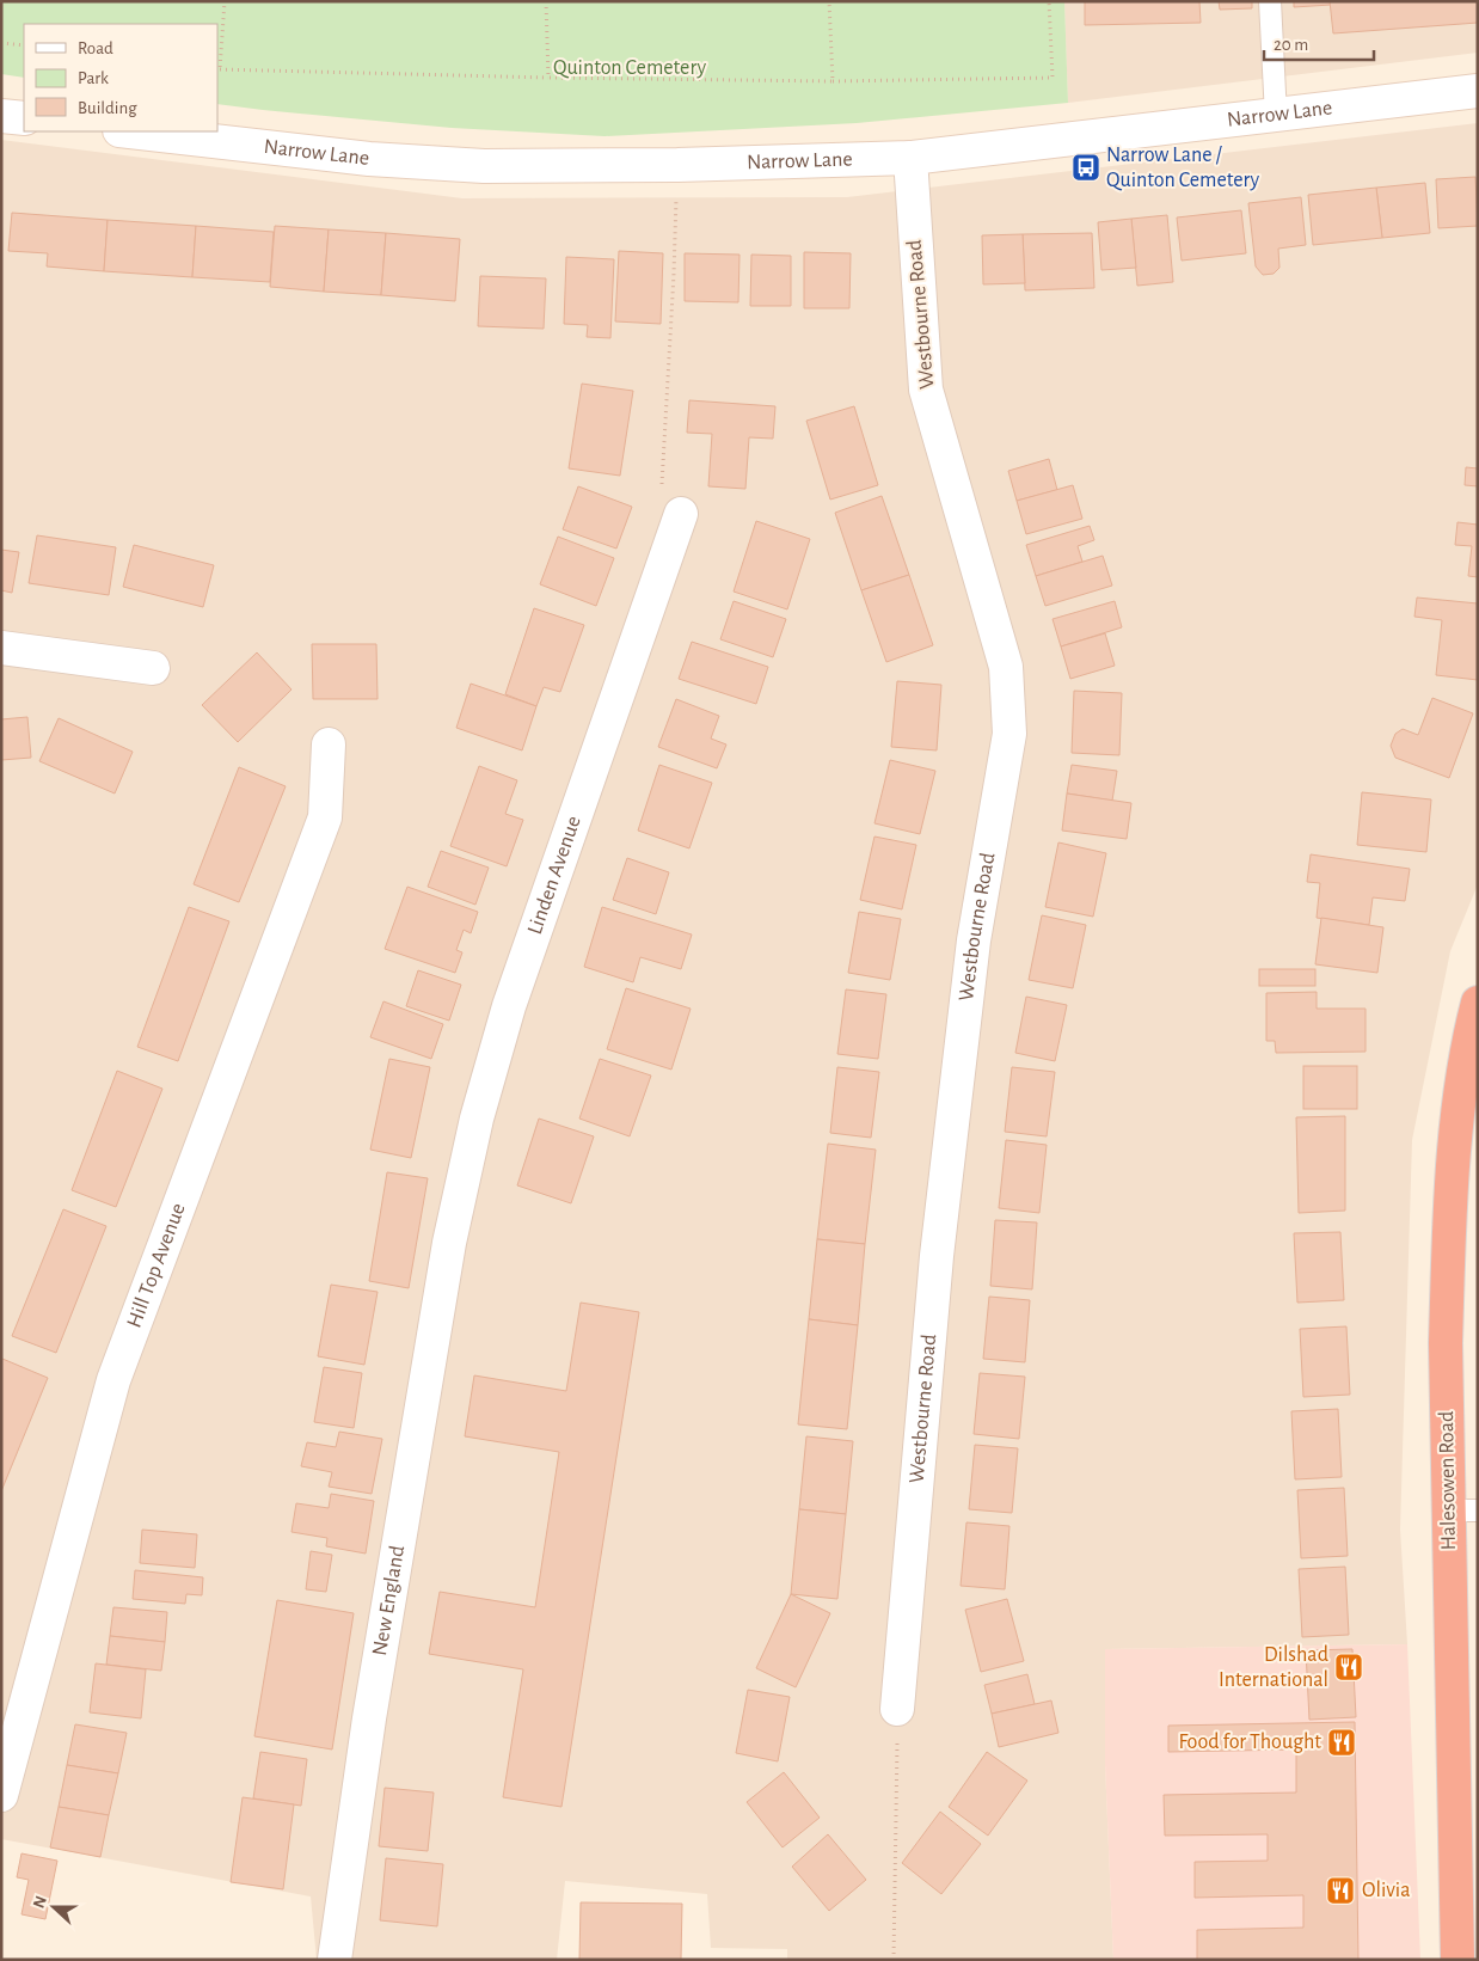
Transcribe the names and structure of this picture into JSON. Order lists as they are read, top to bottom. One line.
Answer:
{"streets":{"highway":["Halesowen Road"],"street":["Narrow Lane","Westbourne Road","Linden Avenue","Hill Top Avenue","New England"]},"crossings":[["Narrow Lane","Westbourne Road"],["Linden Avenue","New England"]],"parks":["Quinton Cemetery"],"places":{"bus stop":["Narrow Lane / Quinton Cemetery"],"restaurant":["Dilshad International","Food for Thought","Olivia"]},"legend":["Road","Park","Building"],"scale_bar":"20 m","north":"left"}
